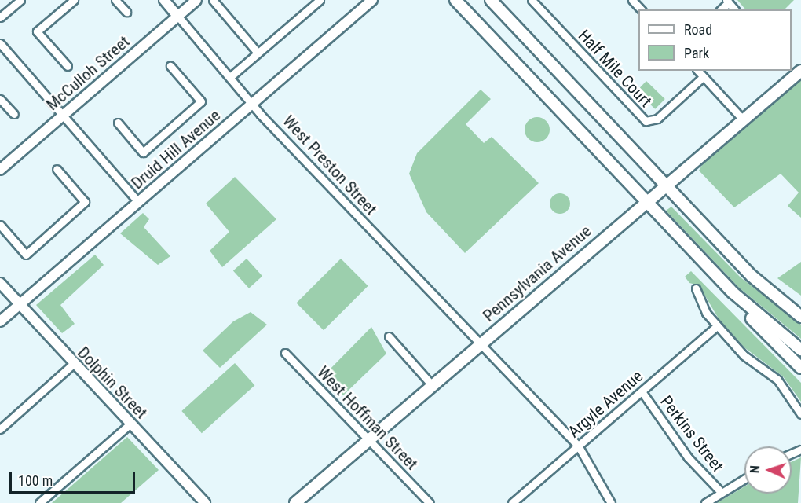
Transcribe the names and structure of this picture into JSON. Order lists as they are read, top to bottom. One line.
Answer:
{"streets":{"main road":["McCulloh Street","Druid Hill Avenue","West Preston Street","Pennsylvania Avenue","Dolphin Street"],"street":["Half Mile Court","Argyle Avenue","West Hoffman Street","Perkins Street"]},"crossings":[["McCulloh Street","West Preston Street"],["Druid Hill Avenue","West Preston Street"],["Druid Hill Avenue","Dolphin Street"],["West Preston Street","Pennsylvania Avenue"],["West Preston Street","Argyle Avenue"],["Pennsylvania Avenue","West Hoffman Street"],["Argyle Avenue","Perkins Street"]],"legend":["Road","Park"],"scale_bar":"100 m","north":"left"}
